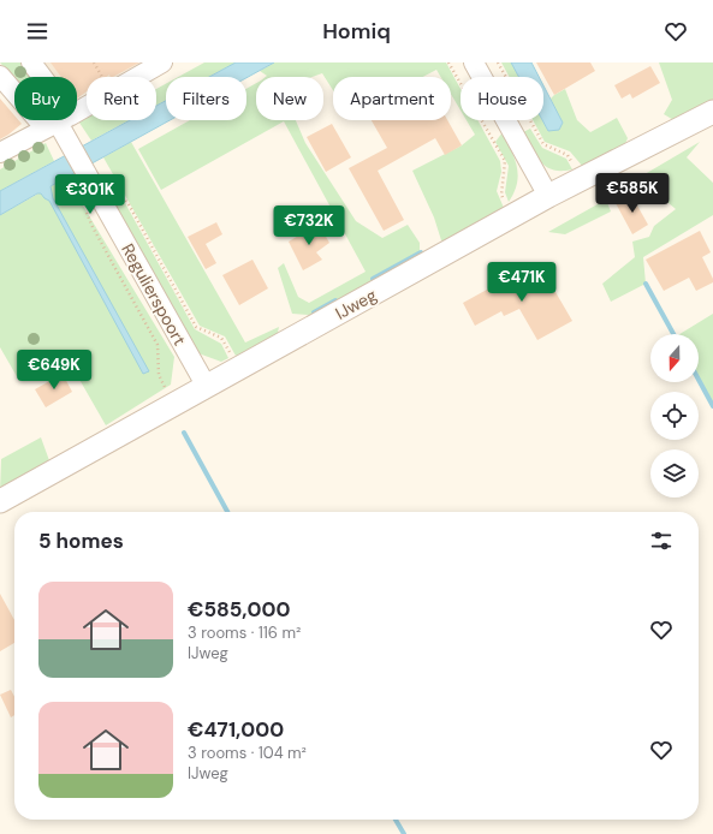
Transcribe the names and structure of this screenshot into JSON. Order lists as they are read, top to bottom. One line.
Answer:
{"streets":{"street":["Regulierspoort","IJweg"]},"crossings":[["Regulierspoort","IJweg"]],"north":"bottom","page":{"header":"Homiq","chip":["Buy","Rent","Filters","New","Apartment","House"],"price":["€585K","€301K","€732K","€471K","€649K"],"heading":"5 homes","list":[{"name":"€585,000","note":"3 rooms · 116 m² · IJweg"},{"name":"€471,000","note":"3 rooms · 104 m² · IJweg"}]}}
